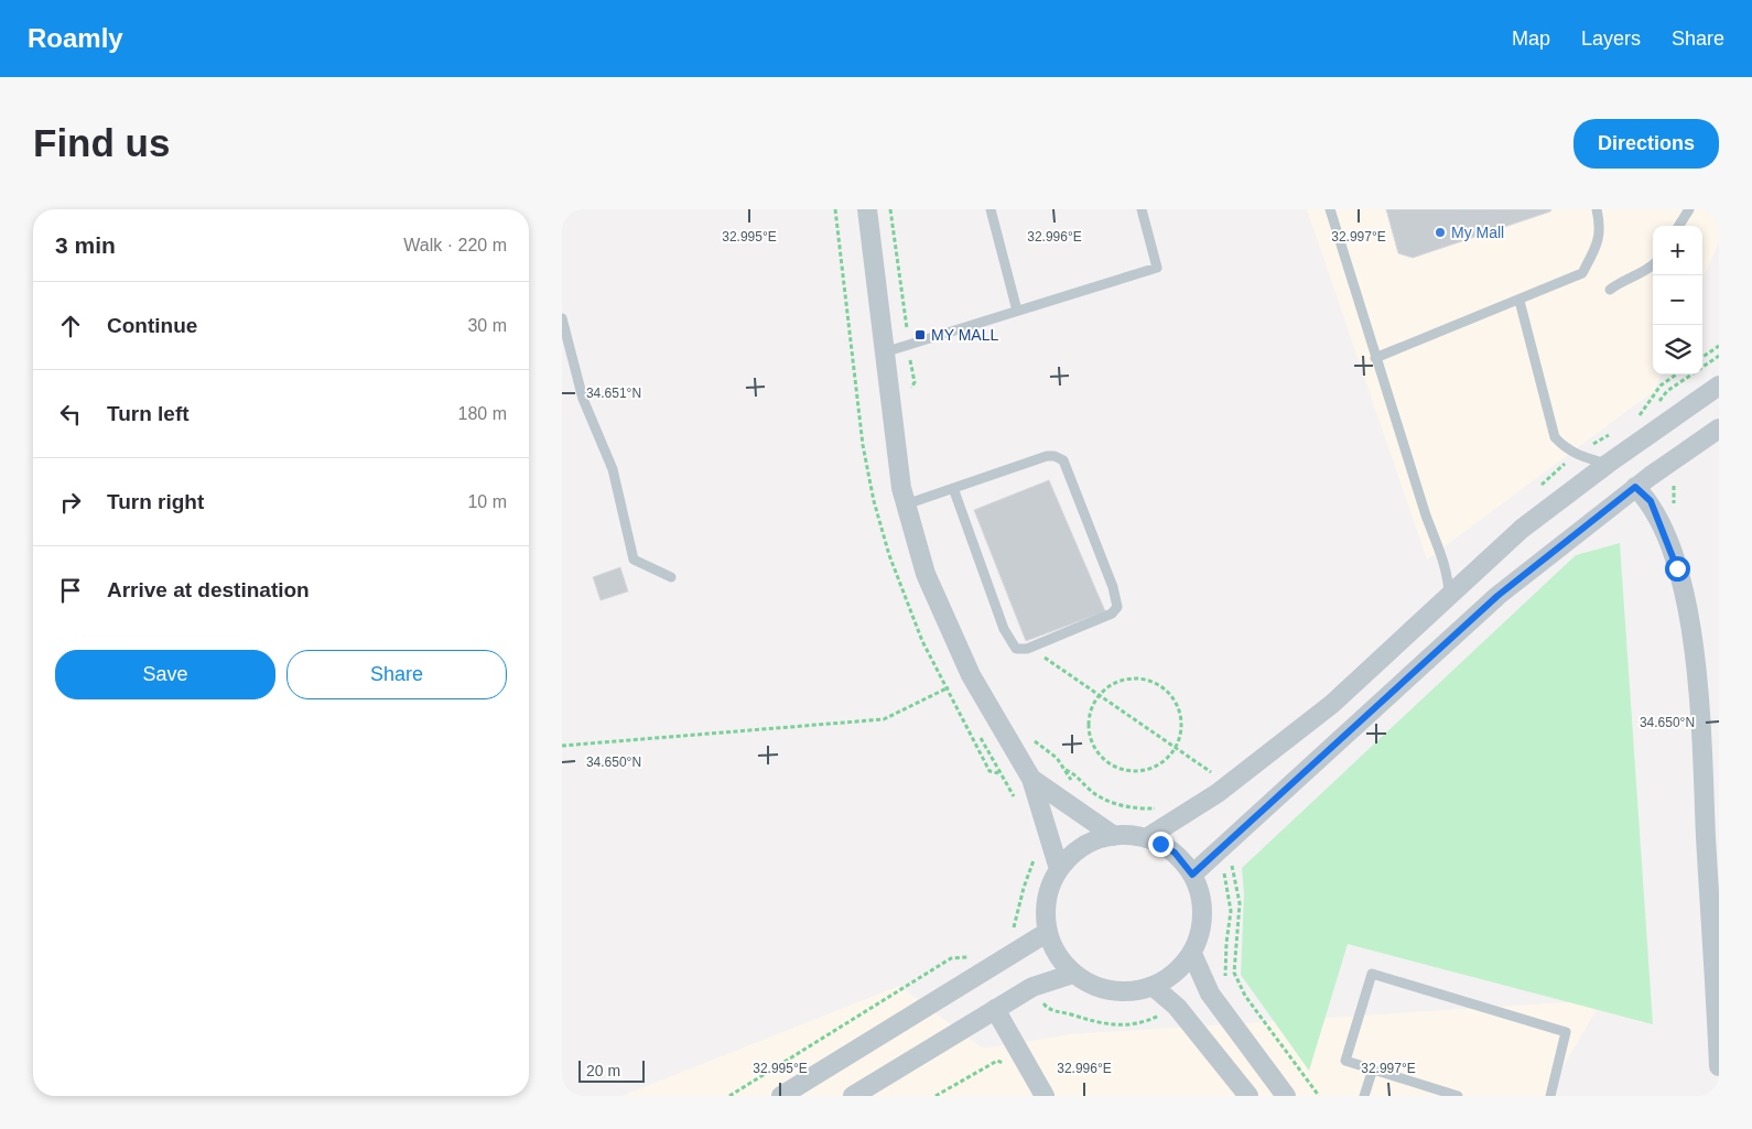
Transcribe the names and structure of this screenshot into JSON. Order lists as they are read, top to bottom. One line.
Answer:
{"places":{"other":["My Mall"],"transit":["MY MALL"]},"scale_bar":"20 m","page":{"header":"Roamly","nav":["Map","Layers","Share"],"buttons":["Directions",["Save","Share"]],"title":"Find us","heading":["3 min","Walk · 220 m"],"map_buttons":["+","−"],"list":[["Continue","30 m"],["Turn left","180 m"],["Turn right","10 m"],"Arrive at destination"],"scale":"20 m"},"coordinates":["32.995°E","32.996°E","32.997°E","34.651°N","34.650°N"]}
